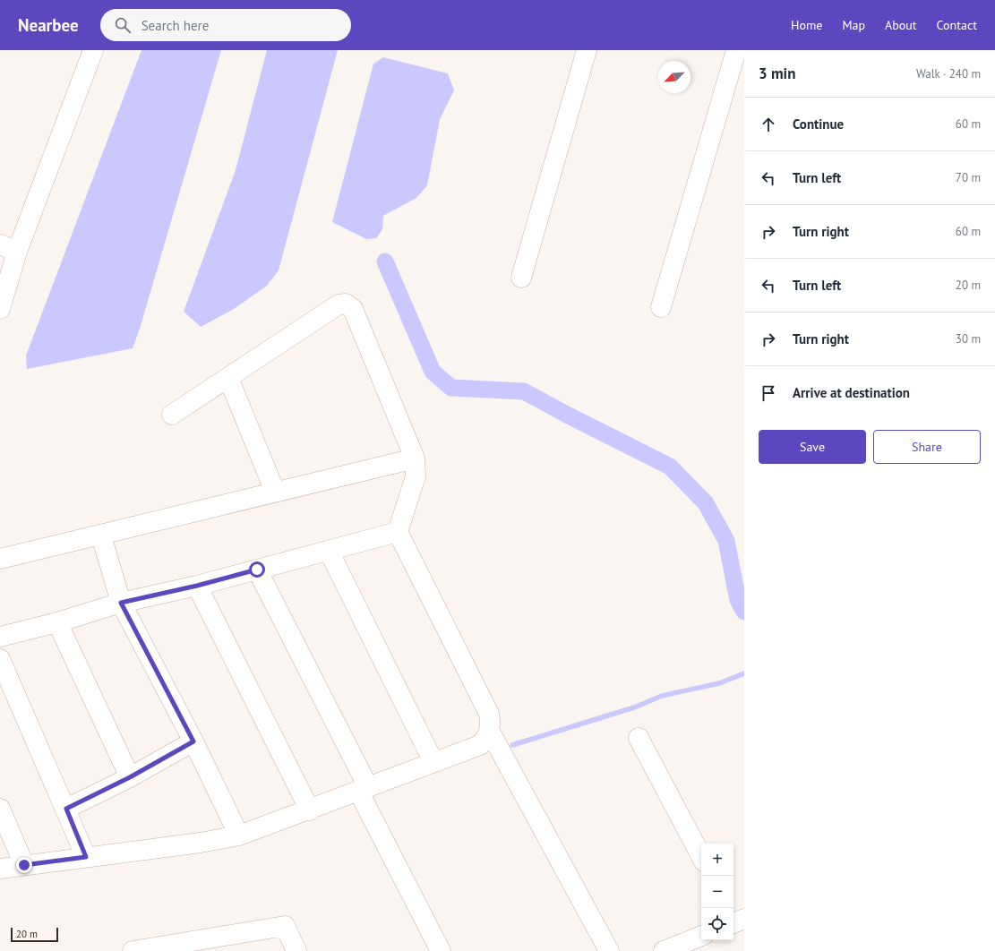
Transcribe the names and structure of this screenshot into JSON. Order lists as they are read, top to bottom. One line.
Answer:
{"scale_bar":"20 m","north":"bottom left","page":{"header":"Nearbee","search":"Search here","nav":["Home","Map","About","Contact"],"heading":["3 min","Walk · 240 m"],"list":[["Continue","60 m"],["Turn left","70 m"],["Turn right","60 m"],["Turn left","20 m"],["Turn right","30 m"],"Arrive at destination"],"buttons":["Save","Share"],"map_buttons":["+","−"],"scale":"20 m"}}
